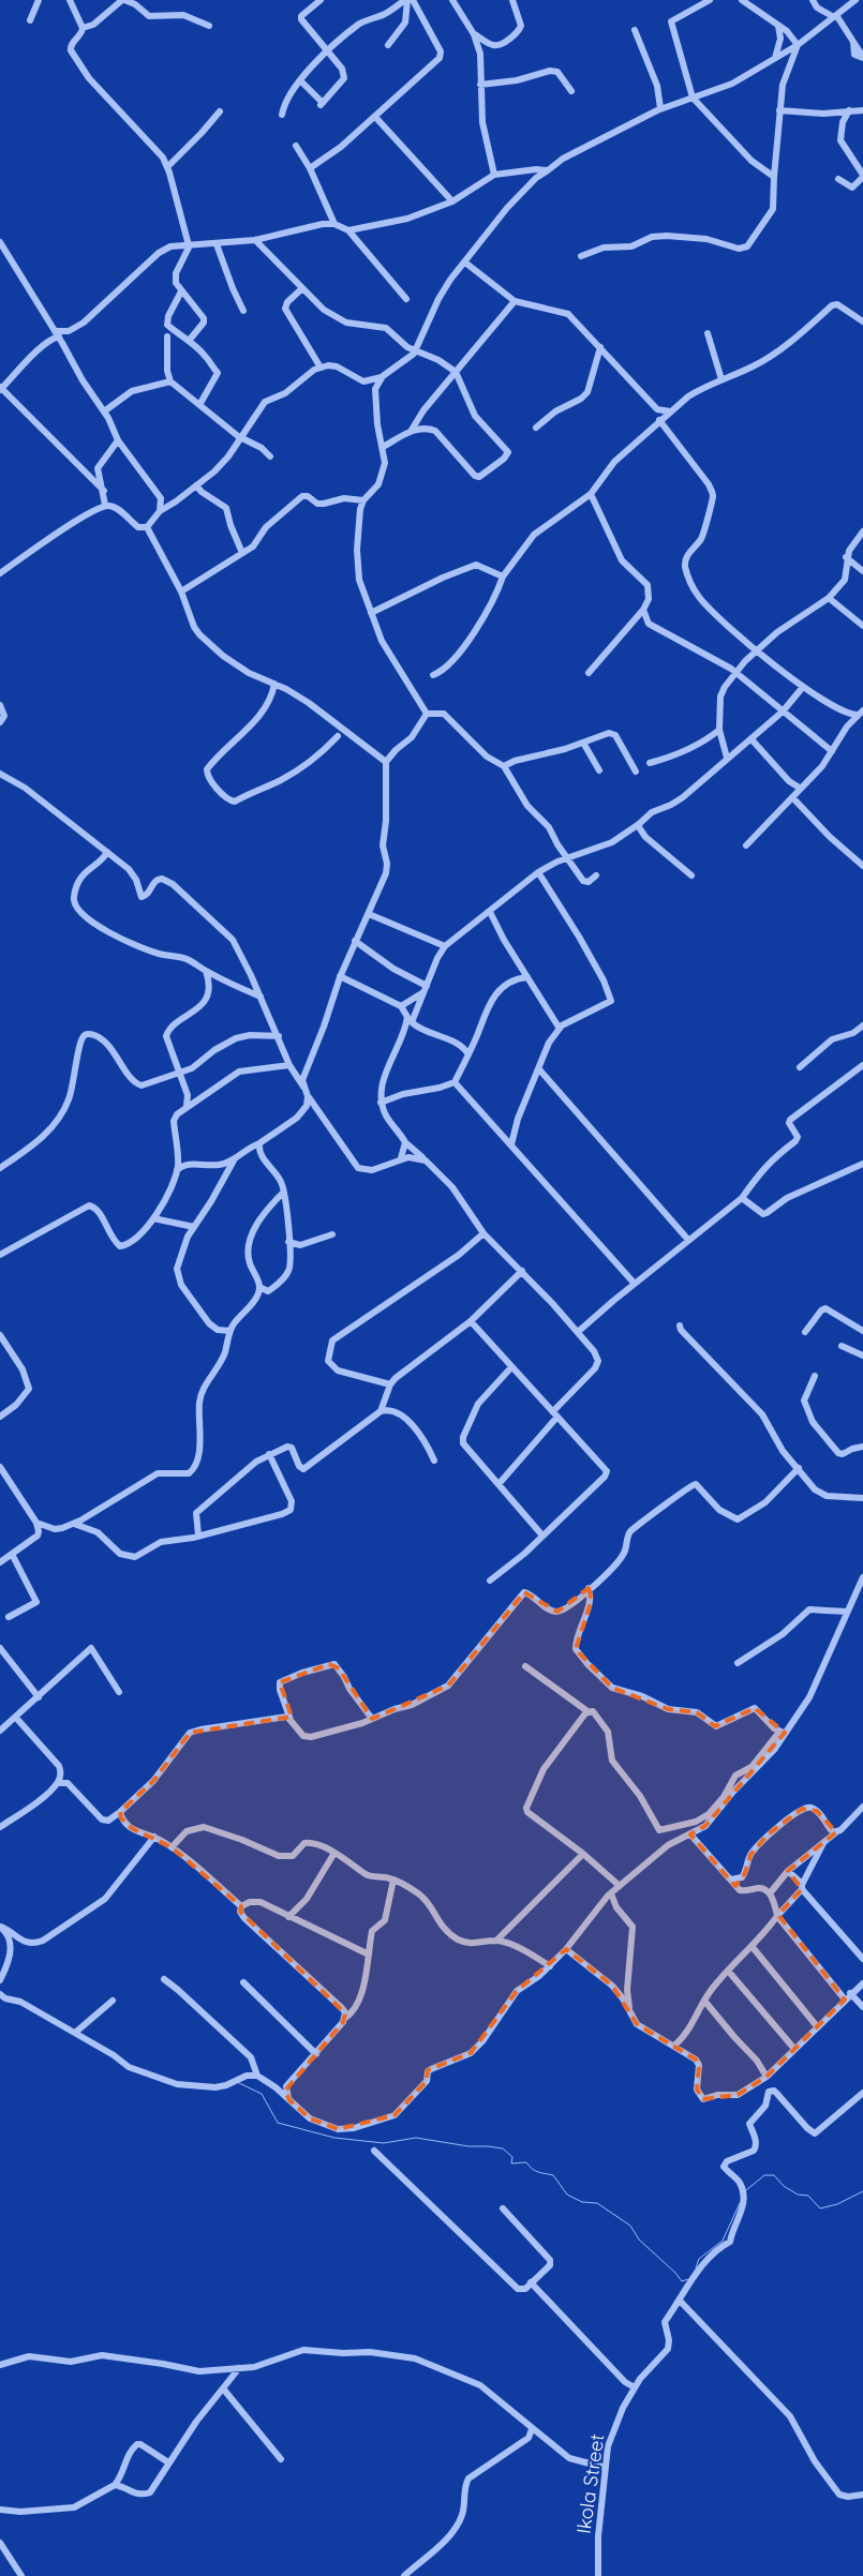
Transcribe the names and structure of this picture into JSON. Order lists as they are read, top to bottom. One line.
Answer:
{"streets":{"street":["Ikola Street"]}}
